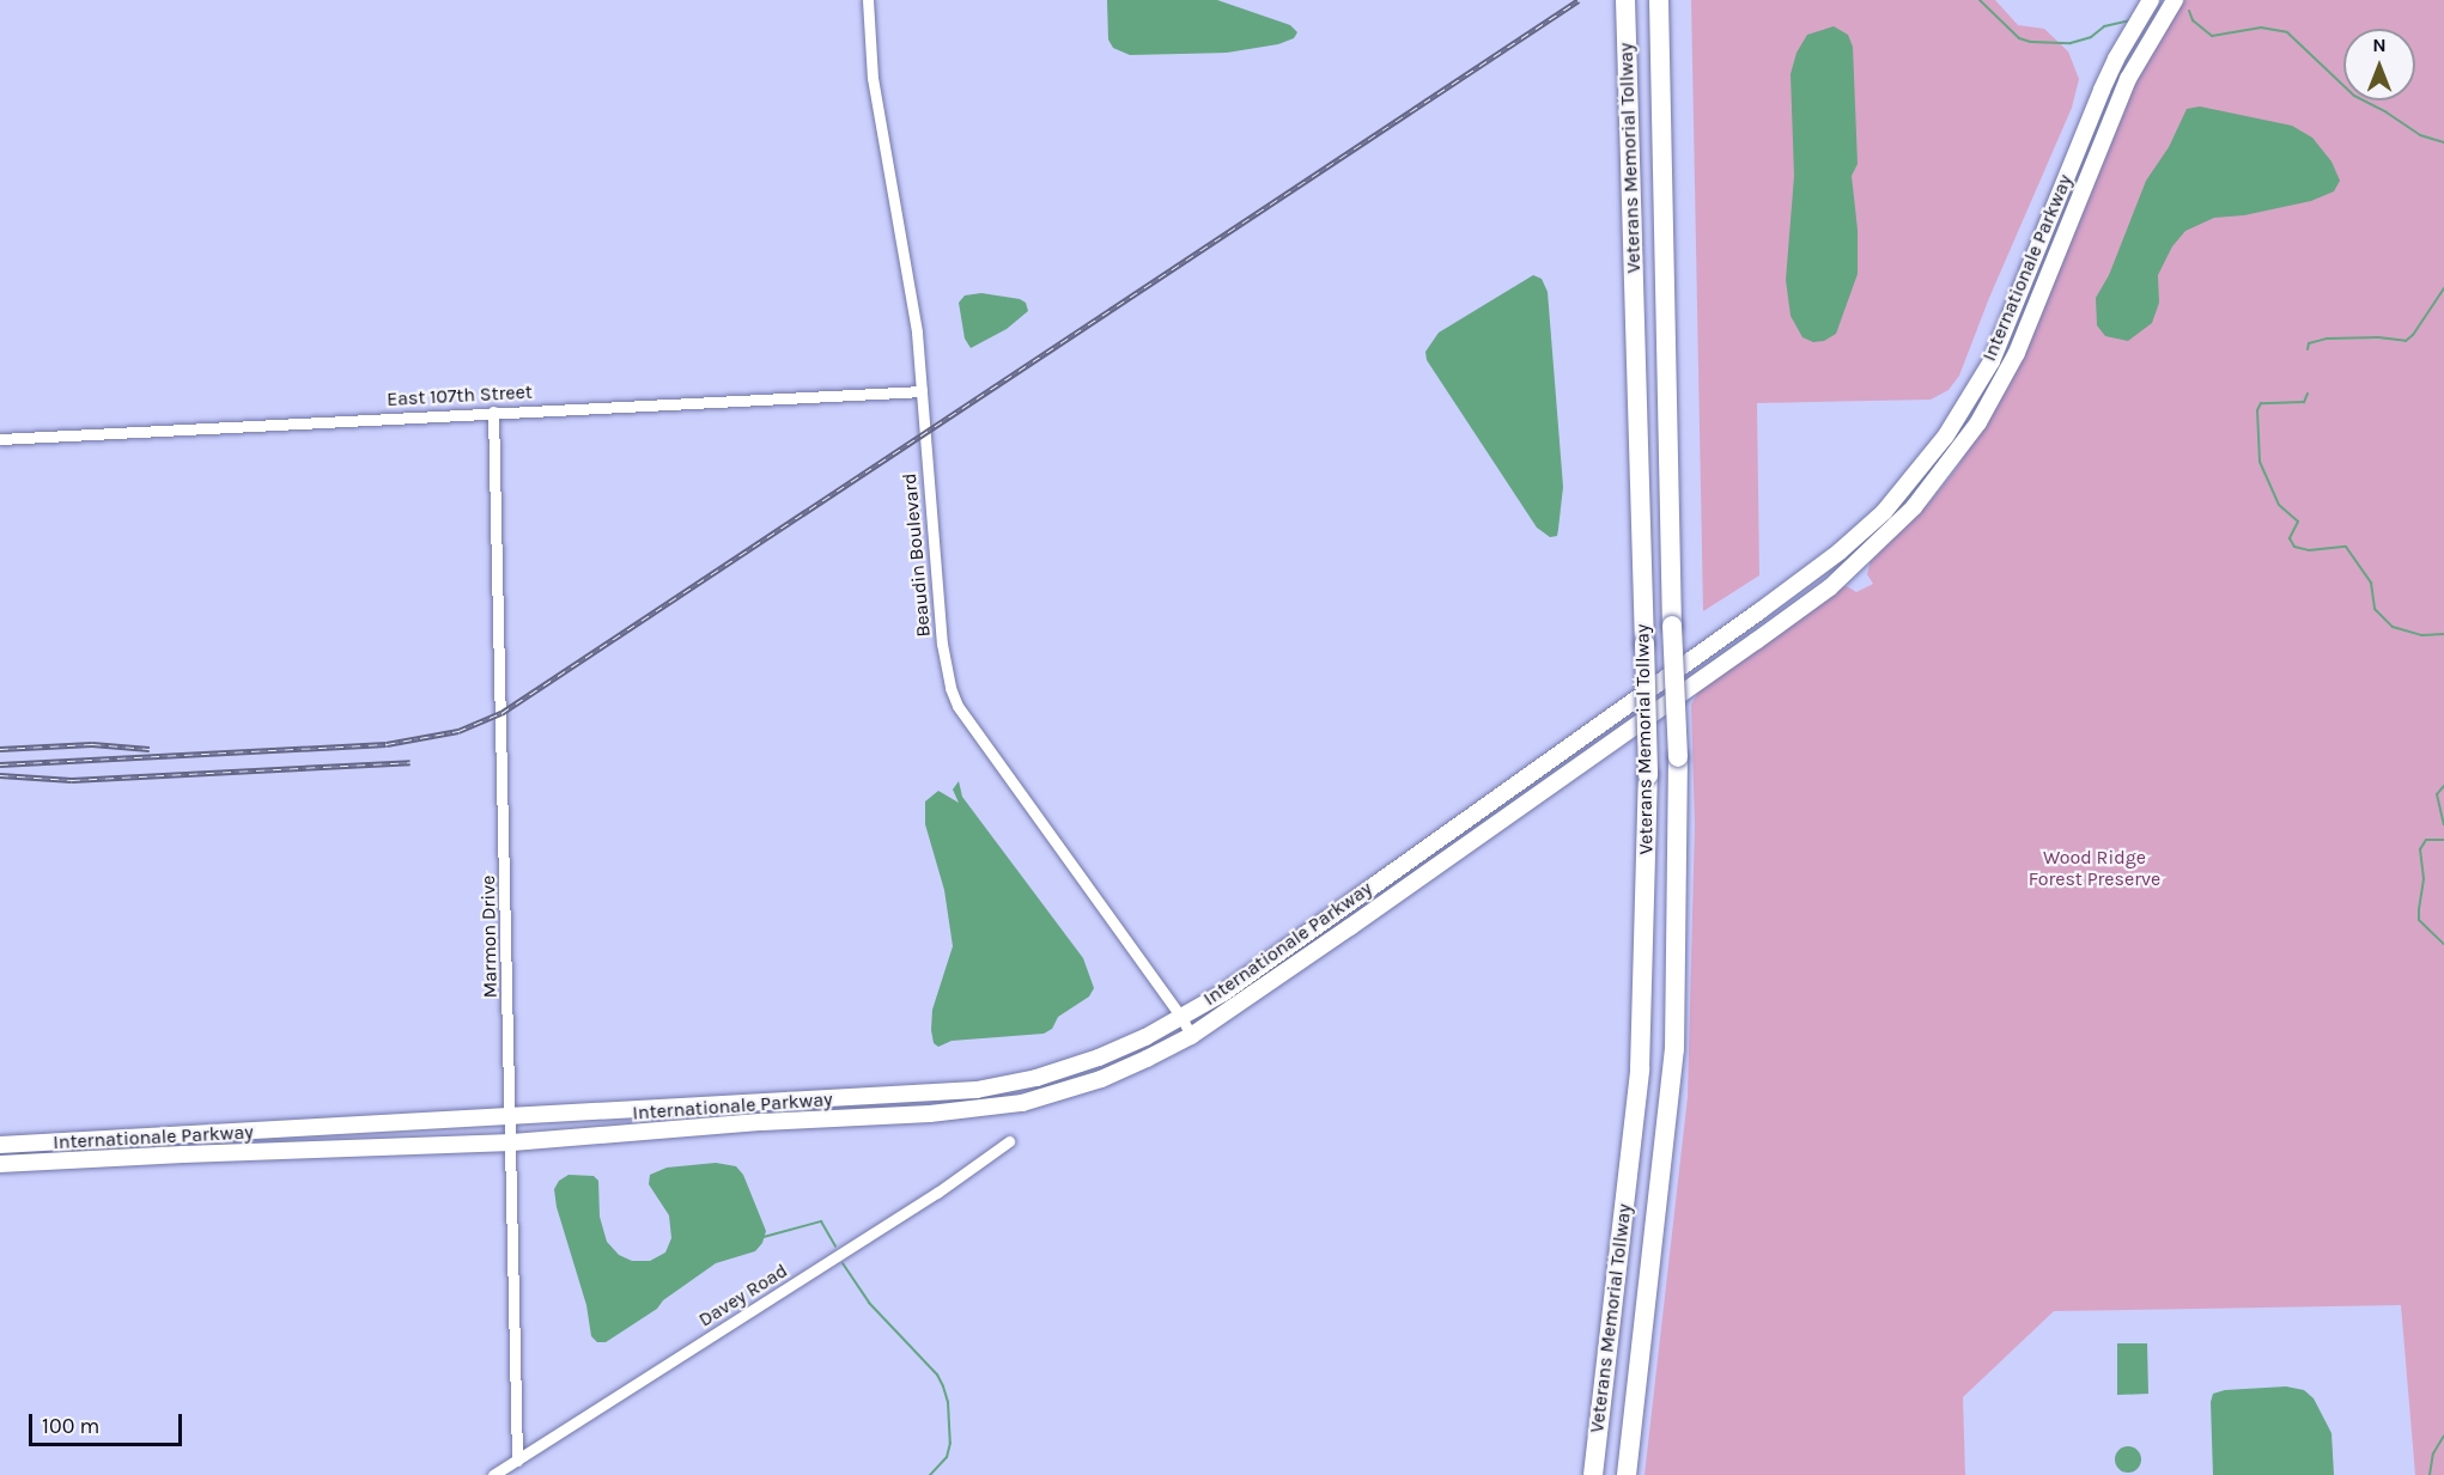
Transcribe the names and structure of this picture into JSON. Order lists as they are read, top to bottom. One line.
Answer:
{"streets":{"highway":["Veterans Memorial Tollway"],"street":["Internationale Parkway","East 107th Street","Beaudin Boulevard","Marmon Drive","Davey Road"]},"crossings":[["Internationale Parkway","Beaudin Boulevard"],["Internationale Parkway","Marmon Drive"],["East 107th Street","Beaudin Boulevard"],["East 107th Street","Marmon Drive"],["Marmon Drive","Davey Road"]],"parks":["Wood Ridge Forest Preserve"],"scale_bar":"100 m","north":"top"}
